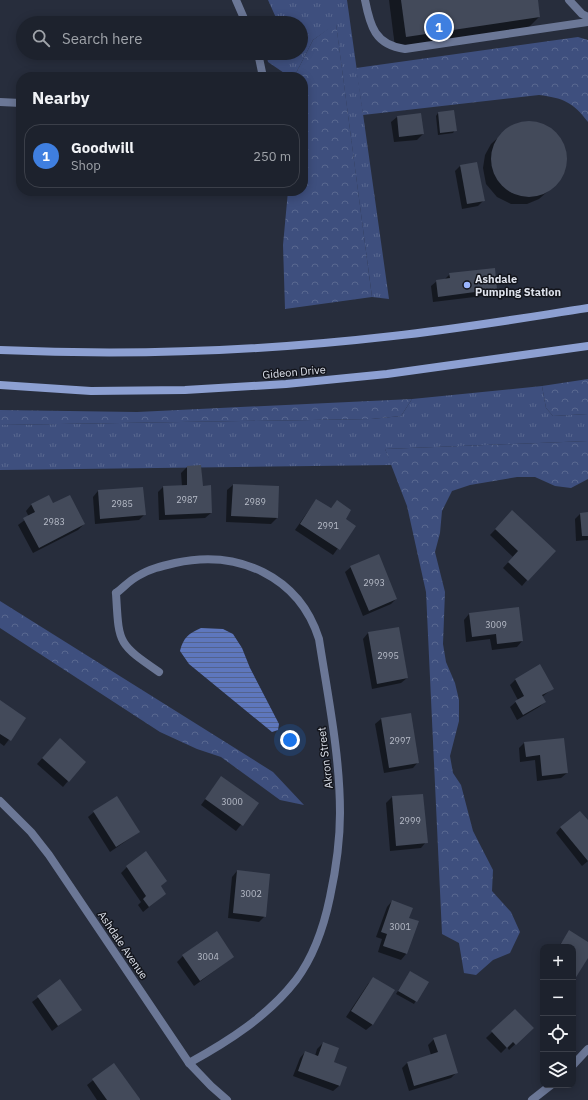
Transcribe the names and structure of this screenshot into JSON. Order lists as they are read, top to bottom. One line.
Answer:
{"streets":{"main road":["Gideon Drive"],"street":["Akron Street","Ashdale Avenue"]},"crossings":[["Akron Street","Ashdale Avenue"]],"places":["Ashdale Pumping Station"],"house_numbers":["2987","2989","2985","2983","2991","2993","3009","2995","2997","3000","2999","3002","3001","3004"],"page":{"pins":"1","search":"Search here","heading":"Nearby","list":[{"mark":"1","name":"Goodwill","note":"Shop","value":"250 m"}],"map_buttons":["+","−"]}}
